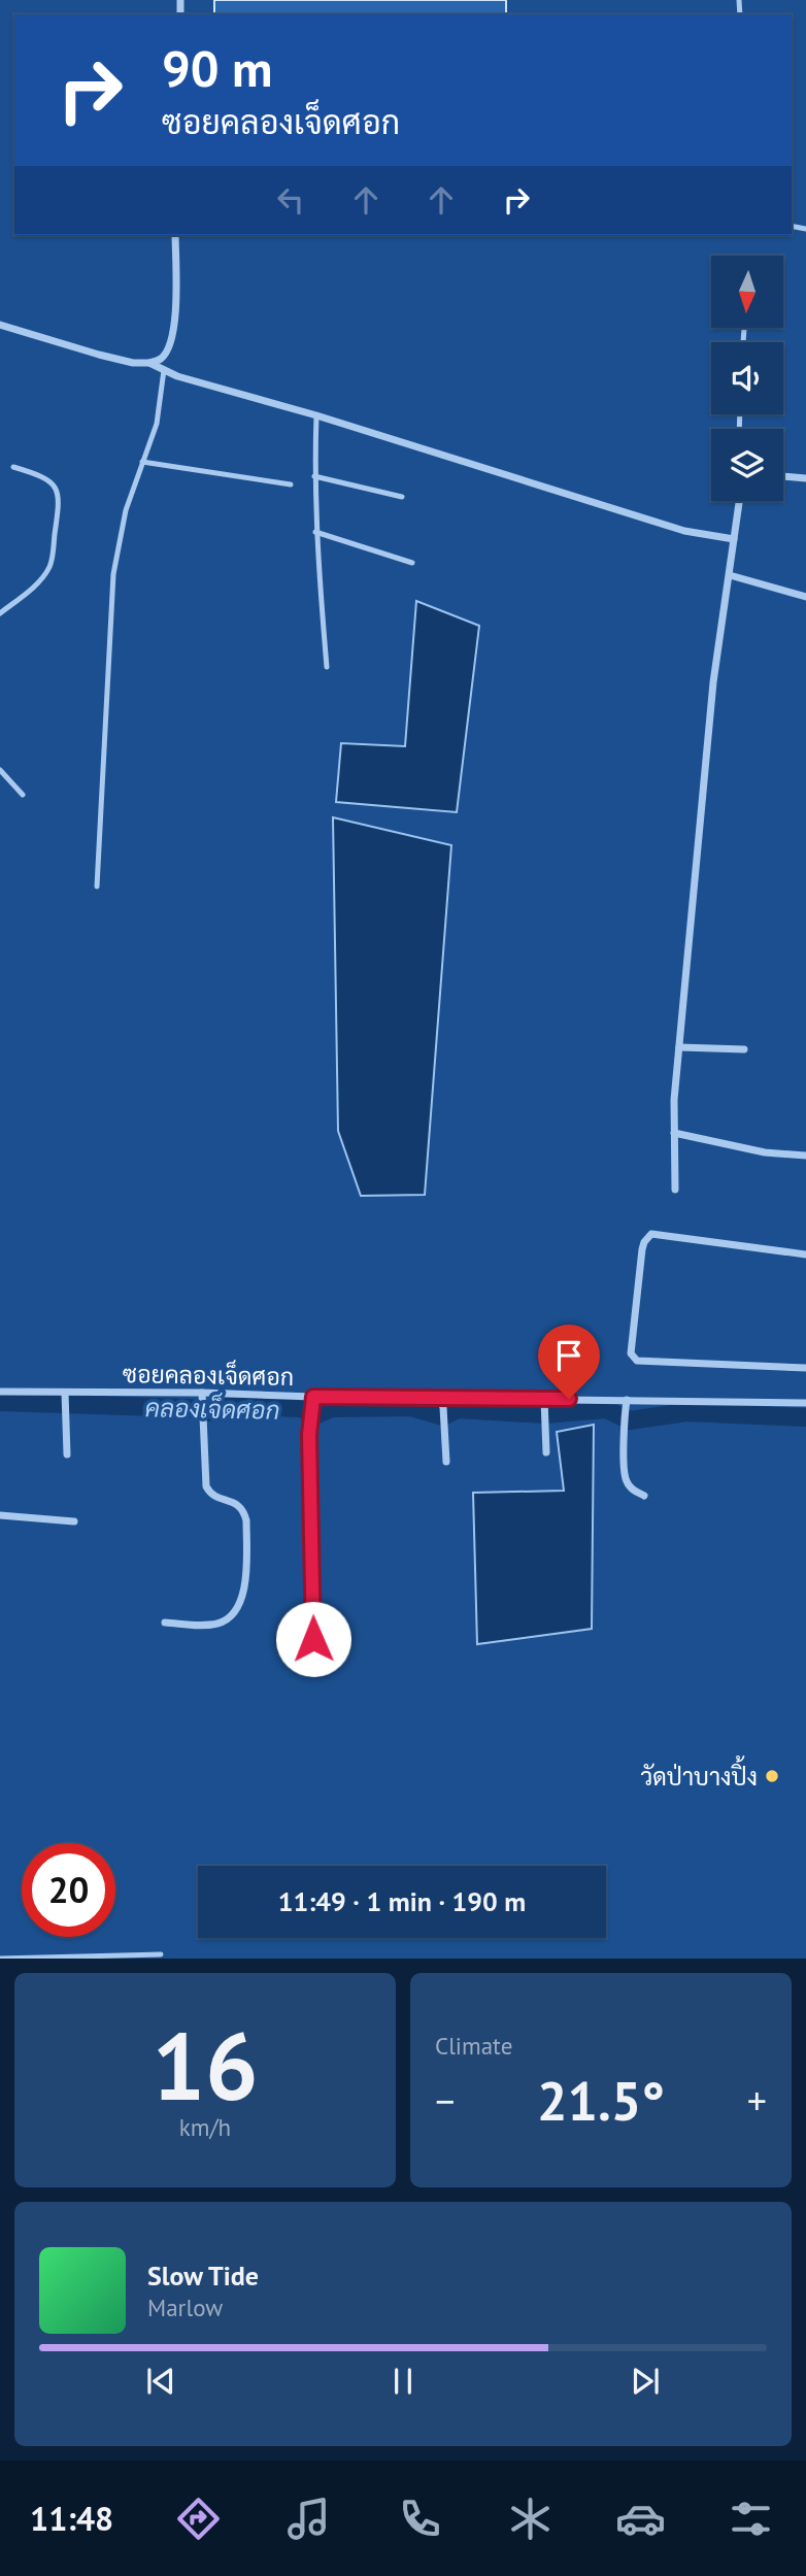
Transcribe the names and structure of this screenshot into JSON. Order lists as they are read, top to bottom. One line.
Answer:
{"streets":{"street":["ซอยคลองเจ็ดศอก"]},"water":["คลองเจ็ดศอก"],"places":["วัดป่าบางปิ้ง"],"north":"bottom","page":{"turn":["90 m","ซอยคลองเจ็ดศอก"],"limit":"20","trip":"11:49 · 1 min · 190 m","tile":[["16","km/h"],"Climate"],"heat":["−","21.5°","+"],"song":["Slow Tide","Marlow"],"tabs":"11:48"}}
